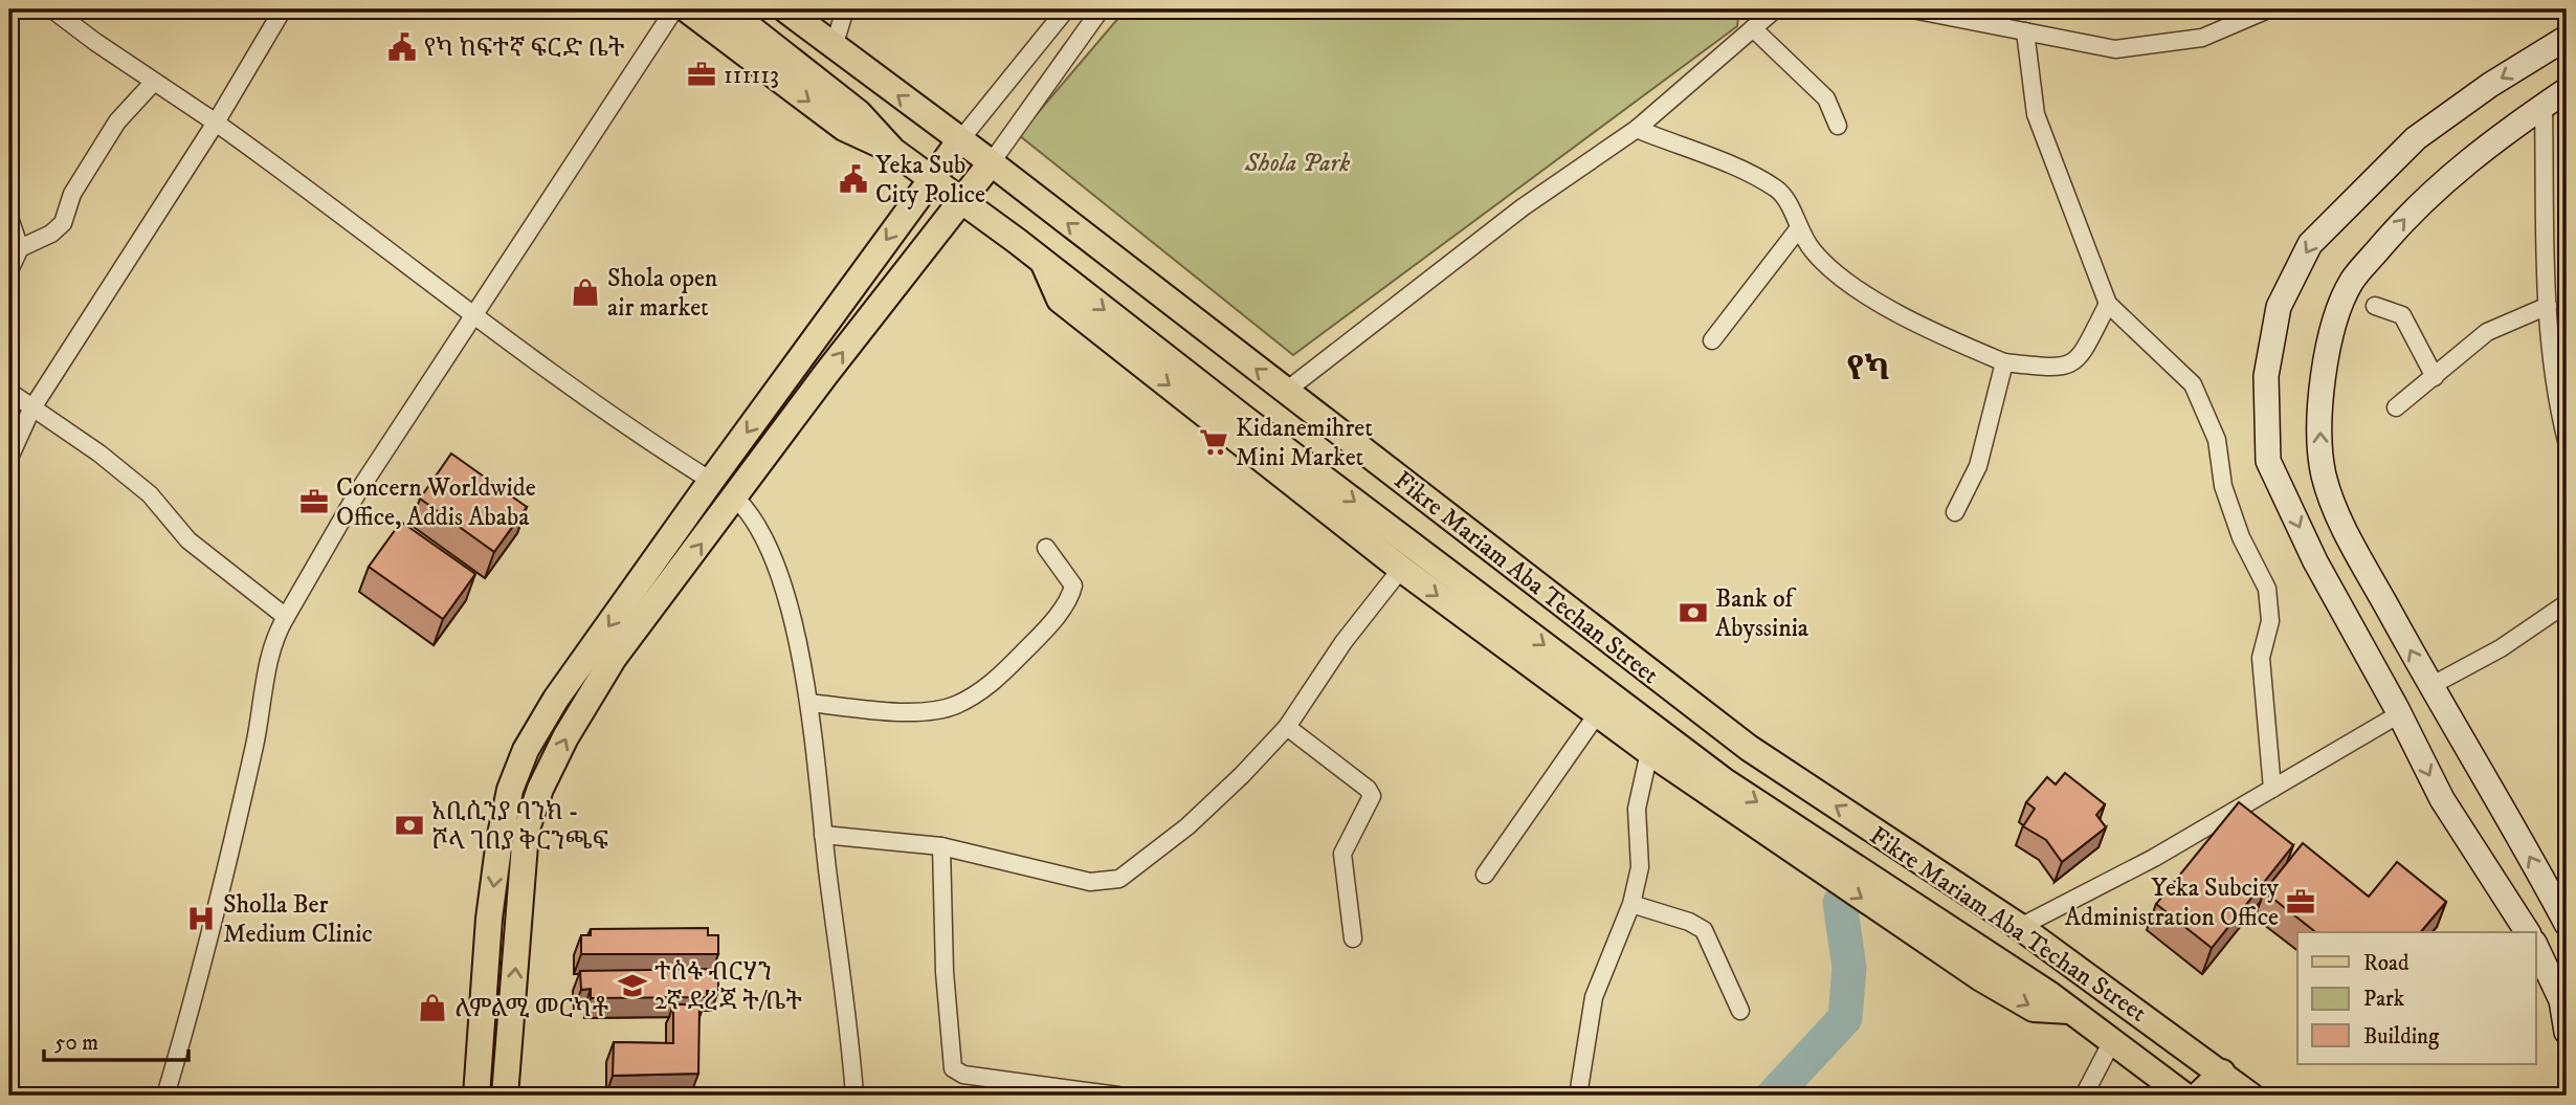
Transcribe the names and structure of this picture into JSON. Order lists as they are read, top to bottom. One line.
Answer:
{"streets":{"main road":["Fikre Mariam Aba Techan Street"]},"districts":["የካ"],"parks":["Shola Park"],"places":{"public building":["የካ ከፍተኛ ፍርድ ቤት","Yeka Sub City Police"],"office":["111113","Concern Worldwide Office, Addis Ababa","Yeka Subcity Administration Office"],"shop":["Shola open air market","ለምልሚ መርካቶ"],"supermarket":["Kidanemihret Mini Market"],"bank":["Bank of Abyssinia","አቢሲንያ ባንክ - ሾላ ገበያ ቅርንጫፍ"],"hospital":["Sholla Ber Medium Clinic"],"school or university":["ተስፋ ብርሃን 2ኛ ደረጃ ት/ቤት"]},"legend":["Road","Park","Building"],"scale_bar":"50 m"}
